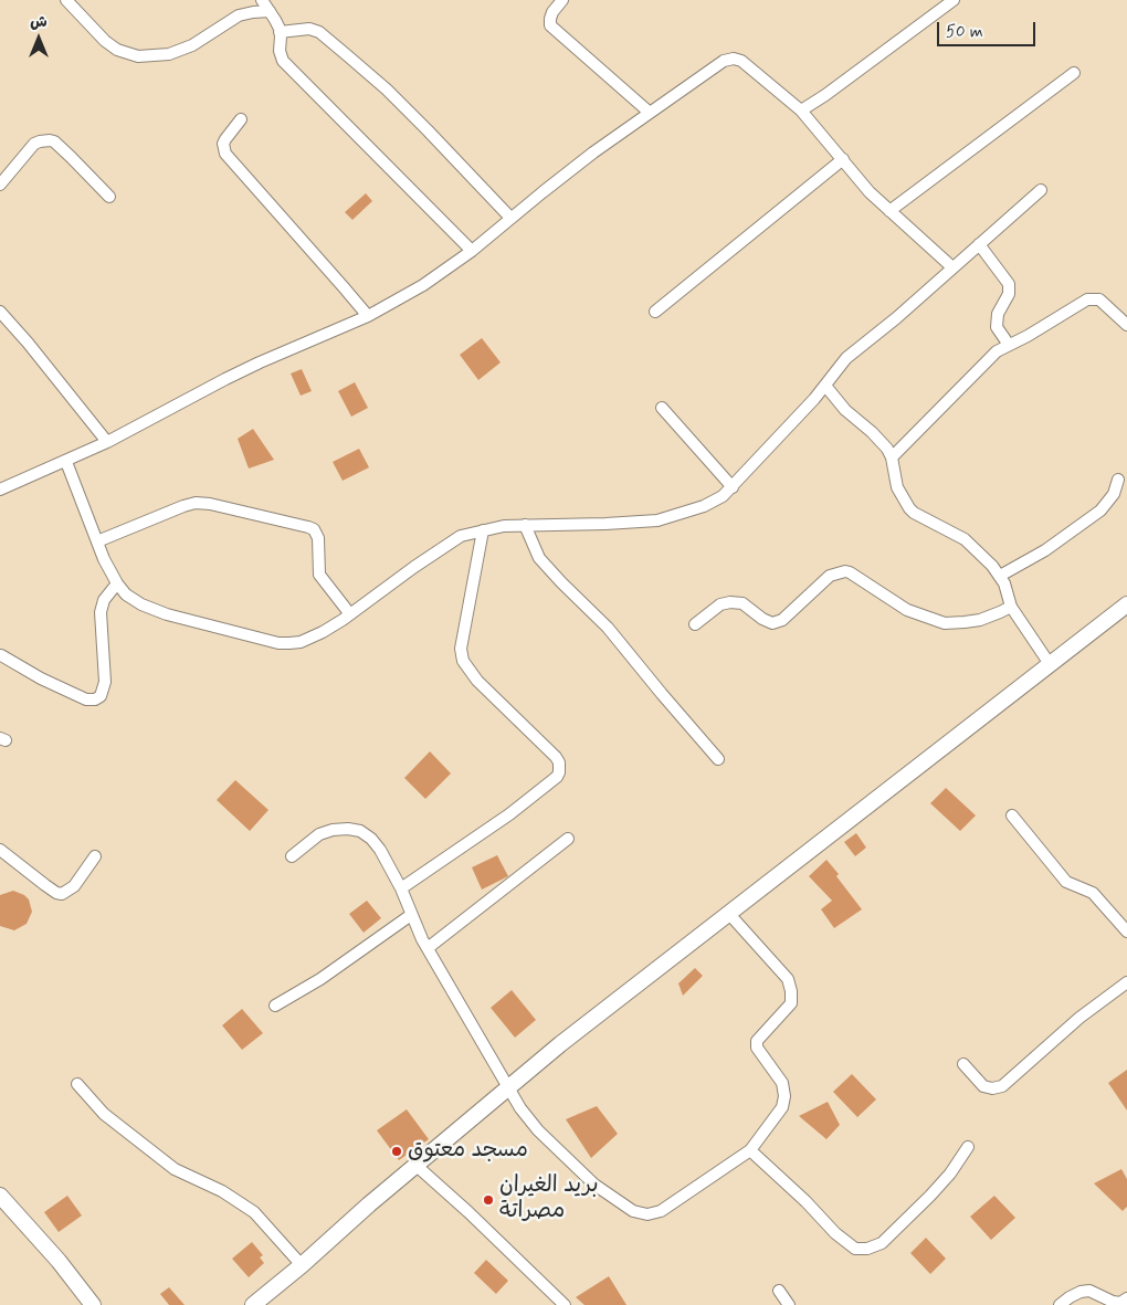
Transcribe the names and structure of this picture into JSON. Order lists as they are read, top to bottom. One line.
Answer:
{"places":["مسجد معتوق","بريد الغيران مصراتة"],"scale_bar":"50 m","north":"top"}
